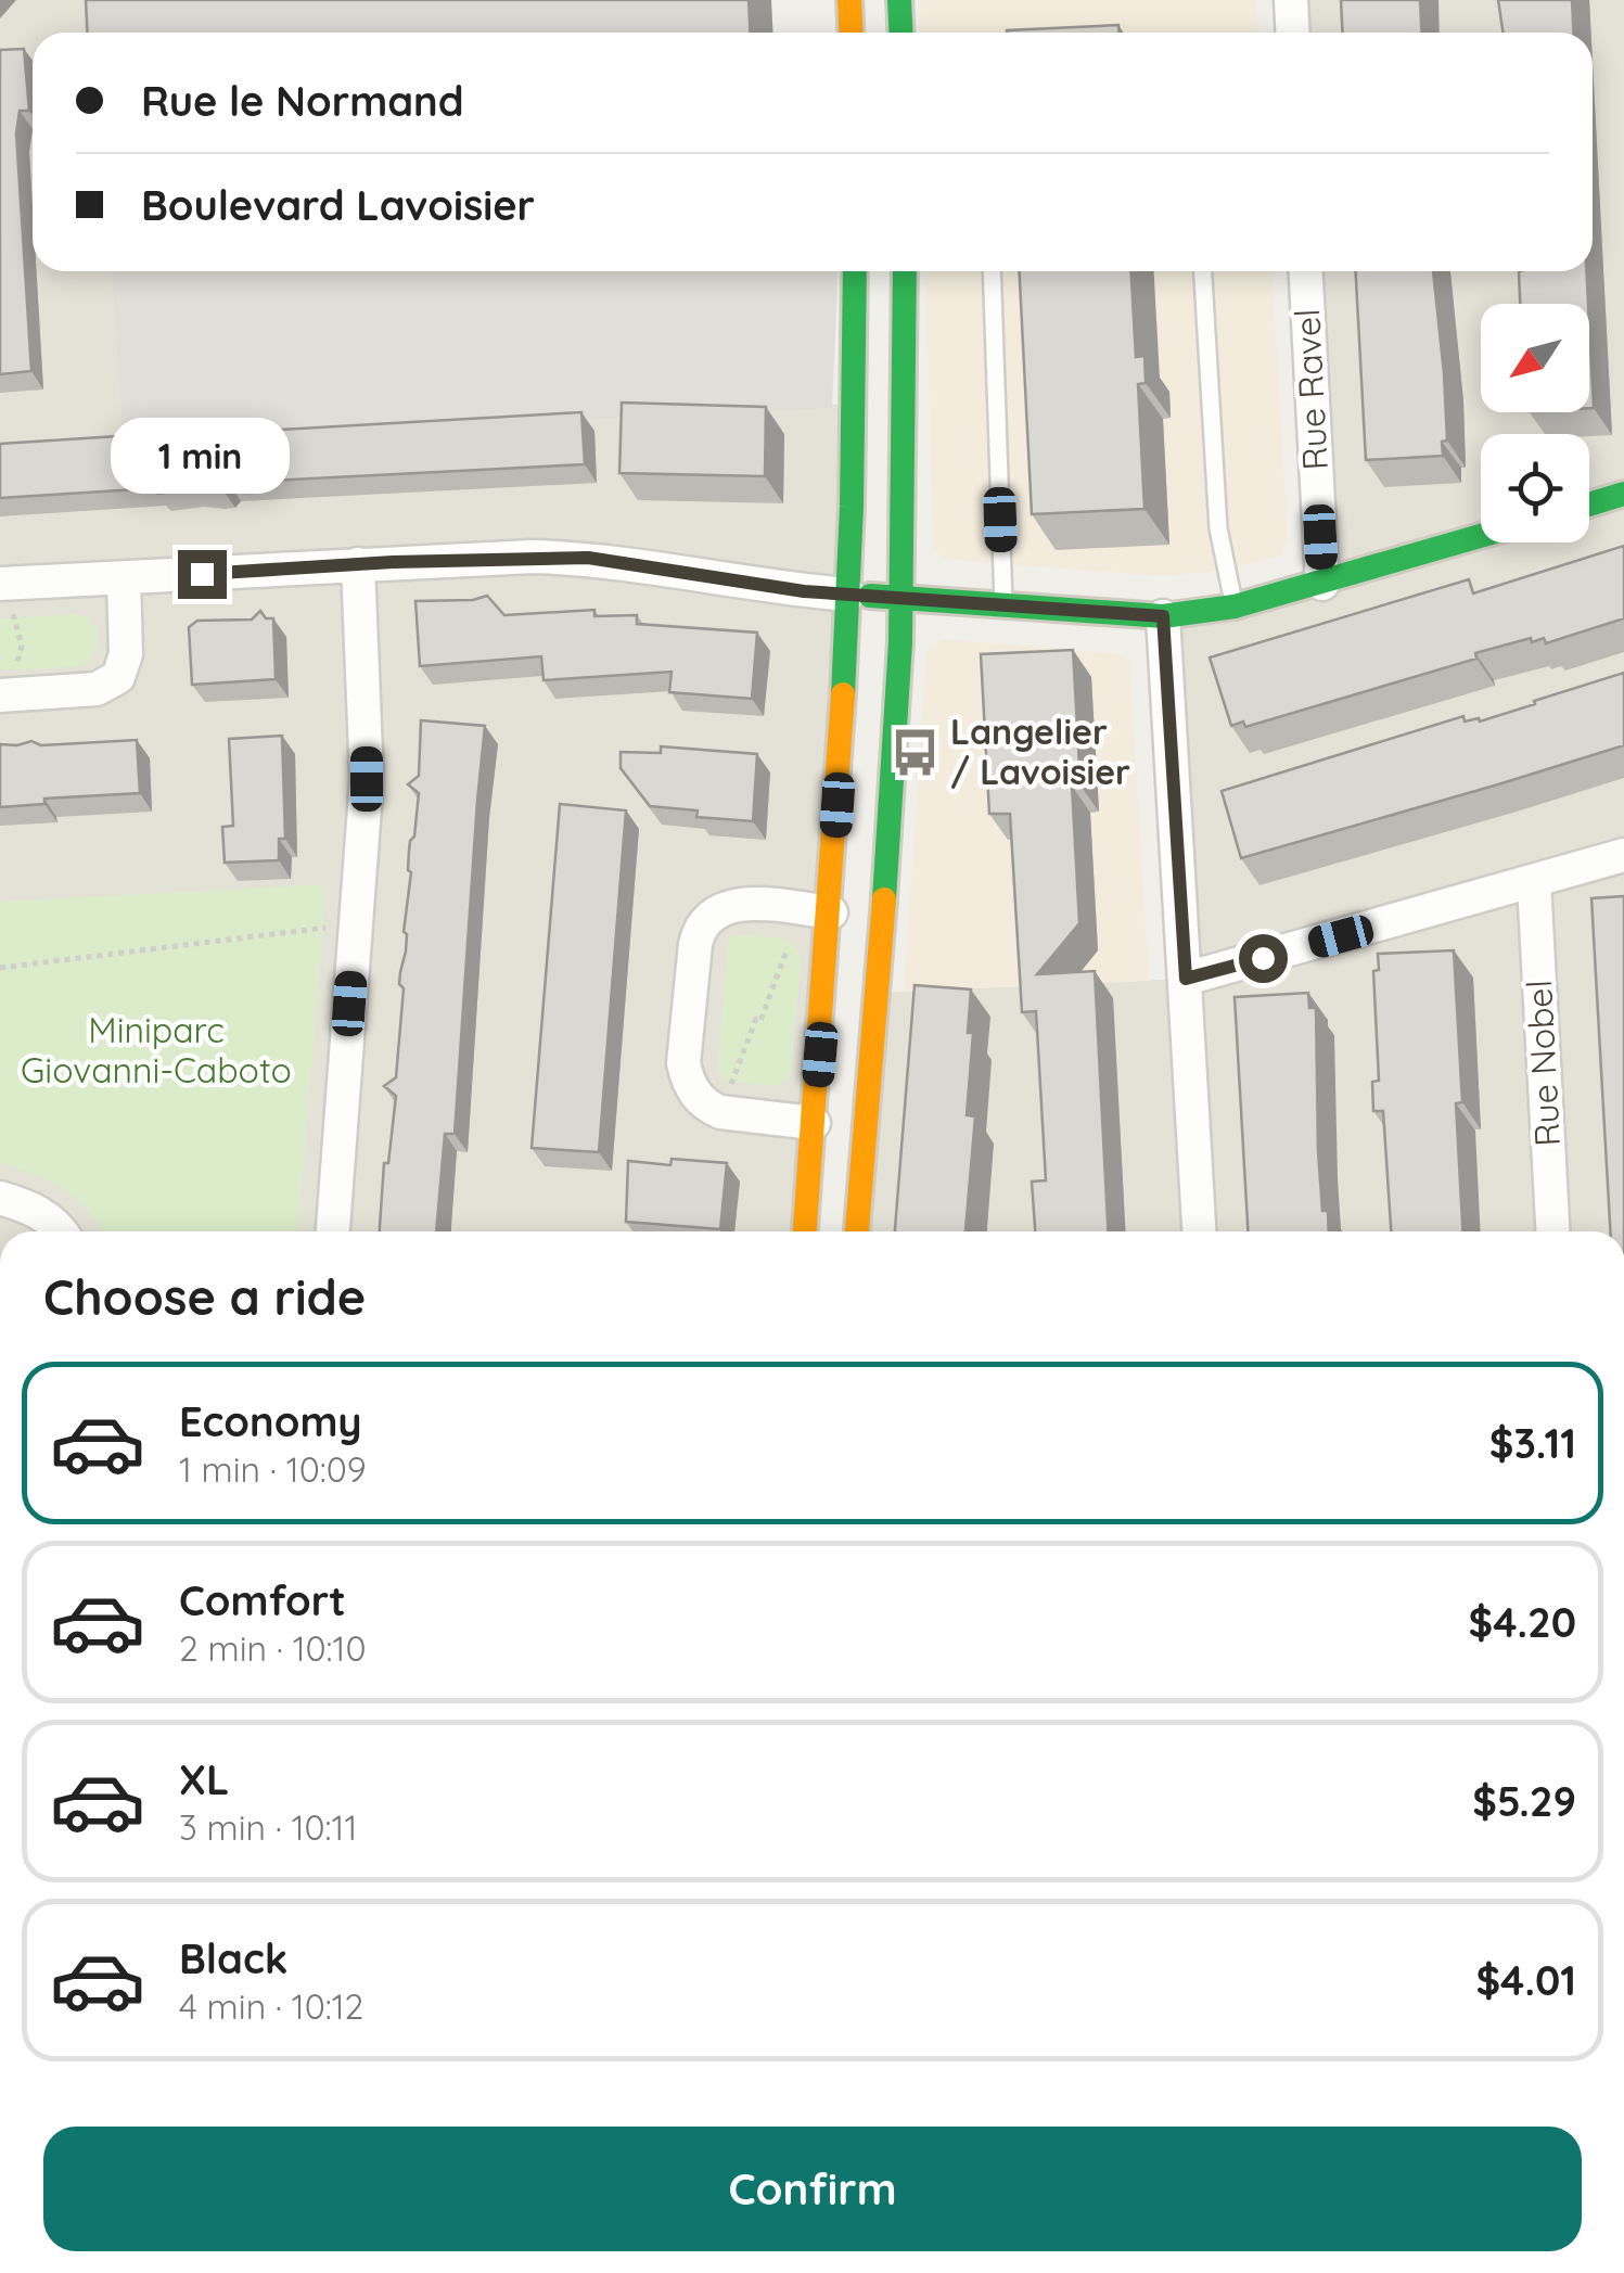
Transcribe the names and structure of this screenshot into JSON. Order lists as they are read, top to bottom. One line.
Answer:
{"streets":{"street":["Rue Ravel","Rue Nobel"]},"parks":["Miniparc Giovanni-Caboto"],"places":{"bus stop":["Langelier / Lavoisier"]},"north":"bottom left","page":{"banner":["Rue le Normand","Boulevard Lavoisier"],"bubble":"1 min","heading":"Choose a ride","list":[{"name":"Economy","note":"1 min · 10:09","value":"$3.11"},{"name":"Comfort","note":"2 min · 10:10","value":"$4.20"},{"name":"XL","note":"3 min · 10:11","value":"$5.29"},{"name":"Black","note":"4 min · 10:12","value":"$4.01"}],"buttons":"Confirm"}}
